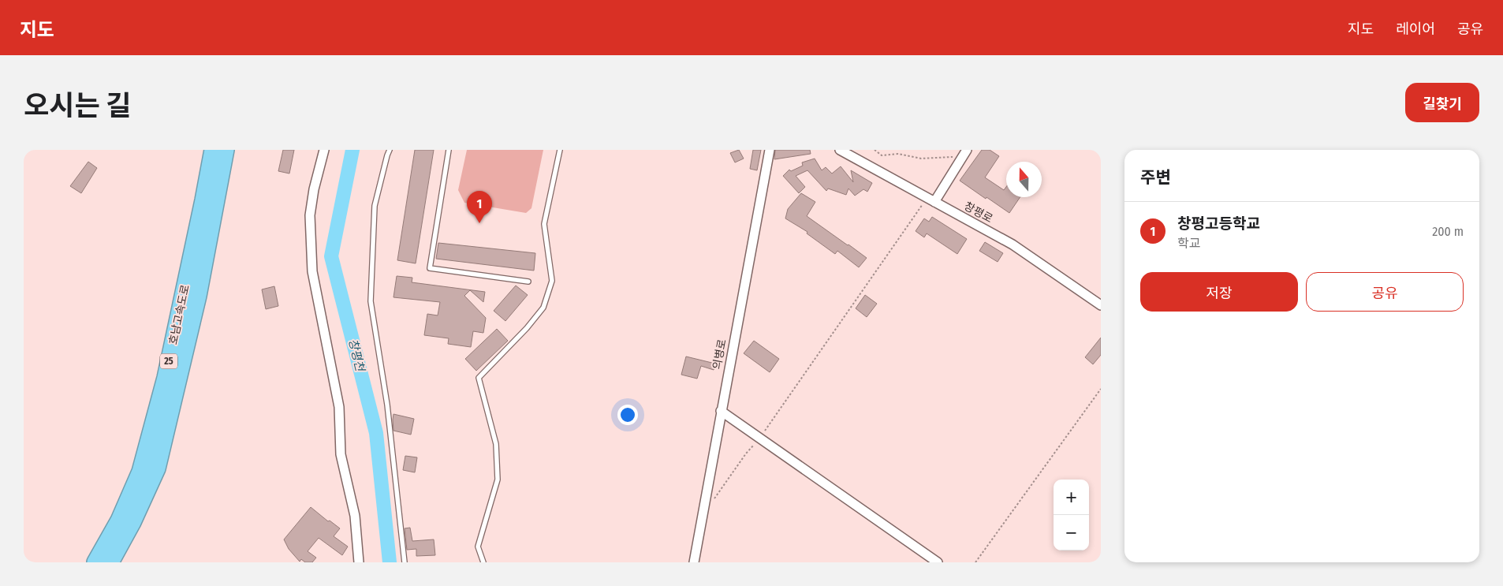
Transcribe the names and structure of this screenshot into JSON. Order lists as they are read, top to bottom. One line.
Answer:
{"streets":{"highway":["호남고속도로","25"],"street":["창평로","의병로"]},"water":["창평천"],"north":"top","page":{"header":"지도","nav":["지도","레이어","공유"],"title":"오시는 길","buttons":["길찾기",["저장","공유"]],"heading":"주변","pins":"1","list":[{"mark":"1","name":"창평고등학교","note":"학교","value":"200 m"}],"map_buttons":["+","−"]}}
